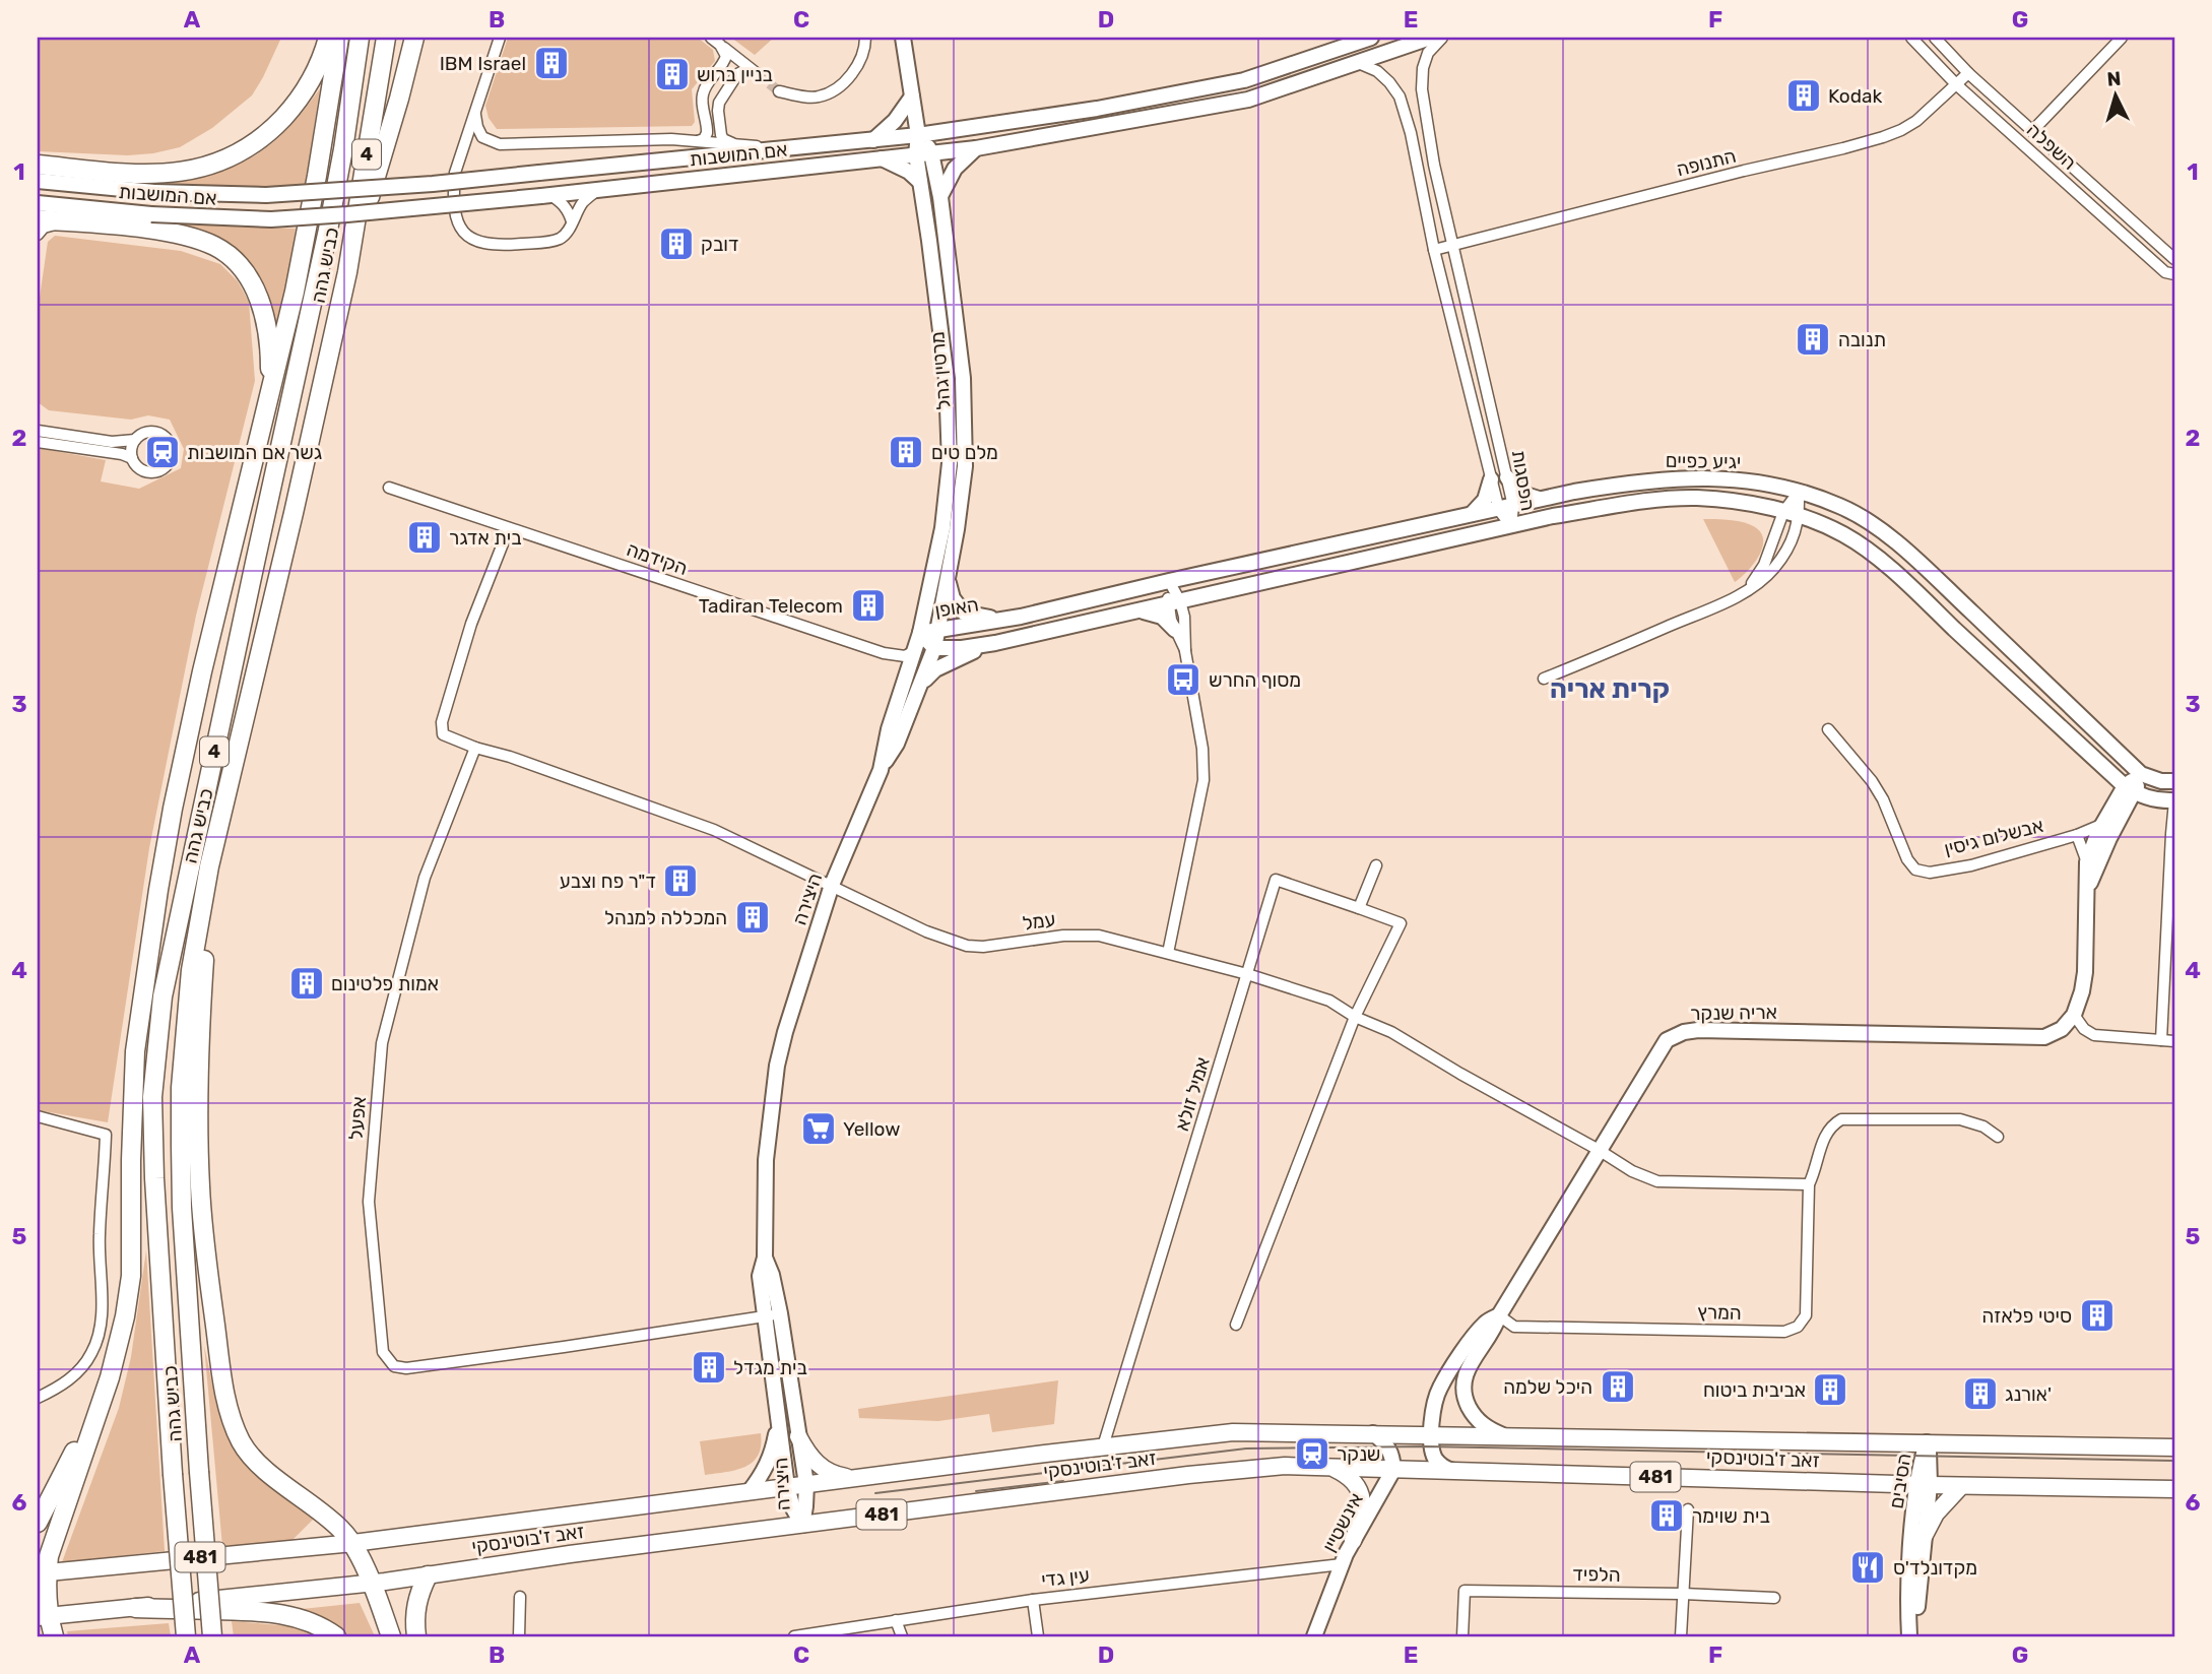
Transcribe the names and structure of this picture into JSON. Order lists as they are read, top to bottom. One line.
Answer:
{"streets":{"highway":["4","כביש גהה"],"main road":["זאב ז'בוטינסקי","481"],"street":["השפלה","אם המושבות","התנופה","מרטין גהל","יגיע כפיים","הפסגות","הקידמה","האופן","אבשלום גיסין","היצירה","עמל","אריה שנקר","אמיל זולא","אפעל","המרץ","הסיבים","אינשטיין","הלפיד","עין גדי"]},"crossings":[["השפלה","התנופה"],["אם המושבות","מרטין גהל"],["אם המושבות","הפסגות"],["התנופה","הפסגות"],["מרטין גהל","האופן"],["מרטין גהל","היצירה"],["יגיע כפיים","הפסגות"],["יגיע כפיים","האופן"],["הקידמה","היצירה"],["האופן","היצירה"],["היצירה","עמל"],["היצירה","אפעל"],["היצירה","זאב ז'בוטינסקי"],["עמל","אריה שנקר"],["עמל","אמיל זולא"],["עמל","אפעל"],["עמל","המרץ"],["אריה שנקר","המרץ"],["אריה שנקר","זאב ז'בוטינסקי"],["אמיל זולא","זאב ז'בוטינסקי"],["זאב ז'בוטינסקי","הסיבים"],["זאב ז'בוטינסקי","אינשטיין"],["אינשטיין","עין גדי"]],"districts":["קרית אריה"],"places":{"building":["IBM Israel","בניין ברוש","Kodak","דובק","תנובה","מלם טים","בית אדגר","Tadiran Telecom","ד\"ר פח וצבע","המכללה למנהל","אמות פלטינום","סיטי פלאזה","בית מגדל","היכל שלמה","אביבית ביטוח","אורנג'","בית שוימר"],"station":["גשר אם המושבות","שנקר"],"bus stop":["מסוף החרש"],"supermarket":["Yellow"],"restaurant":["מקדונלד'ס"]},"north":"top","grid":{"columns":["A","B","C","D","E","F","G"],"rows":["1","2","3","4","5","6"]}}
